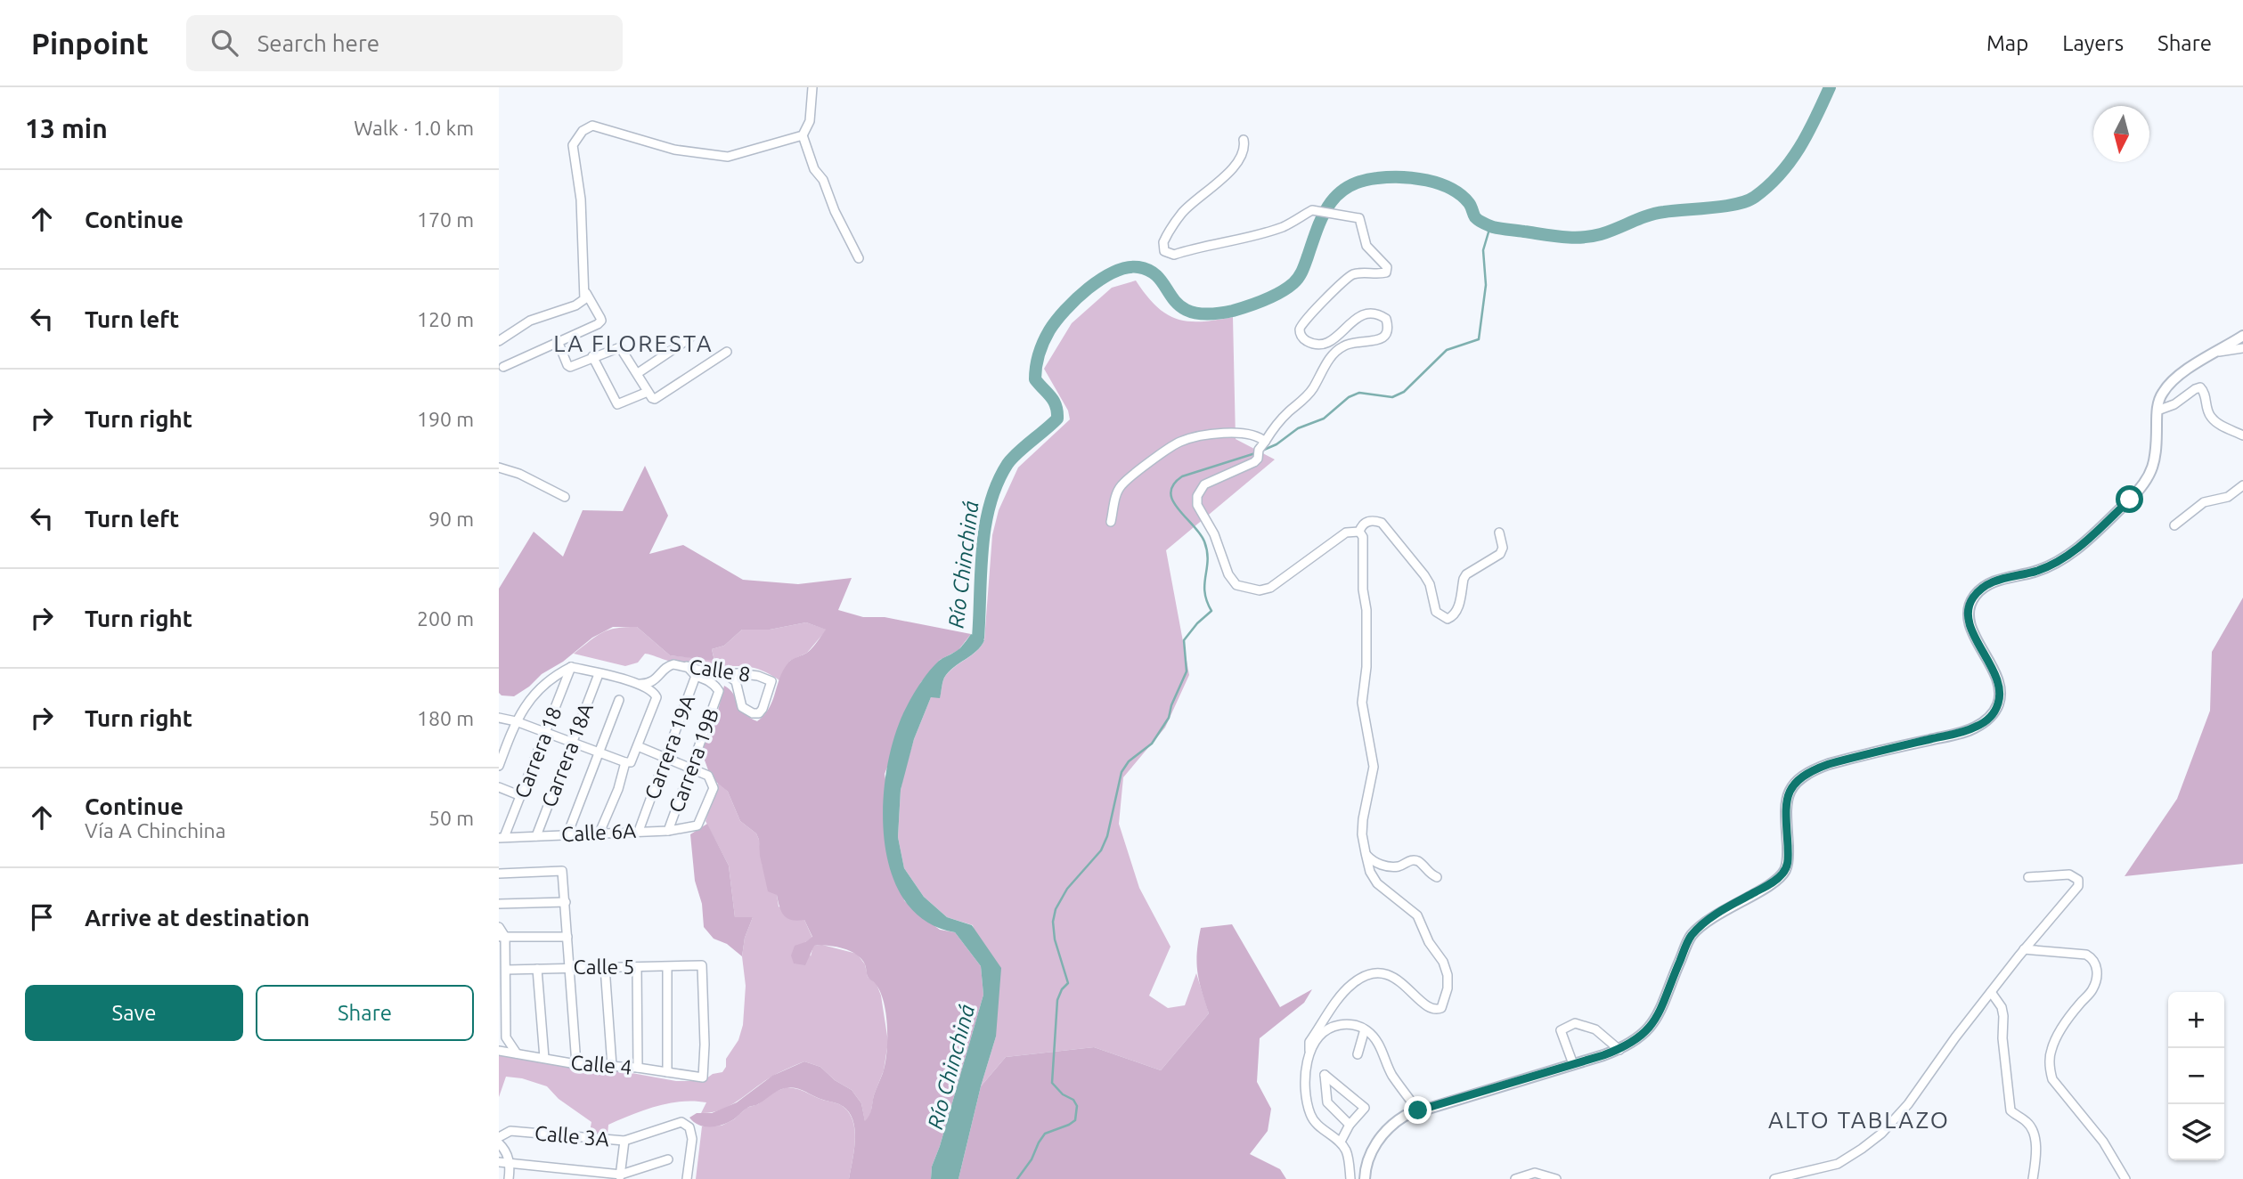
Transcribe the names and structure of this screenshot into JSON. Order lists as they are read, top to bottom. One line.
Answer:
{"streets":{"street":["Calle 8","Carrera 19A","Carrera 18","Carrera 18A","Carrera 19B","Calle 6A","Calle 5","Calle 4","Calle 3A"]},"crossings":[["Calle 8","Carrera 19A"],["Calle 8","Carrera 19B"],["Carrera 19A","Carrera 19B"],["Carrera 19A","Calle 6A"],["Carrera 18","Calle 6A"],["Carrera 18A","Calle 6A"],["Carrera 19B","Calle 6A"],["Calle 5","Calle 4"]],"districts":["LA FLORESTA","ALTO TABLAZO"],"water":["Río Chinchiná"],"north":"bottom","page":{"header":"Pinpoint","search":"Search here","nav":["Map","Layers","Share"],"heading":["13 min","Walk · 1.0 km"],"list":[["Continue","170 m"],["Turn left","120 m"],["Turn right","190 m"],["Turn left","90 m"],["Turn right","200 m"],["Turn right","180 m"],["Continue","Vía A Chinchina","50 m"],"Arrive at destination"],"buttons":["Save","Share"],"map_buttons":["+","−"]}}
